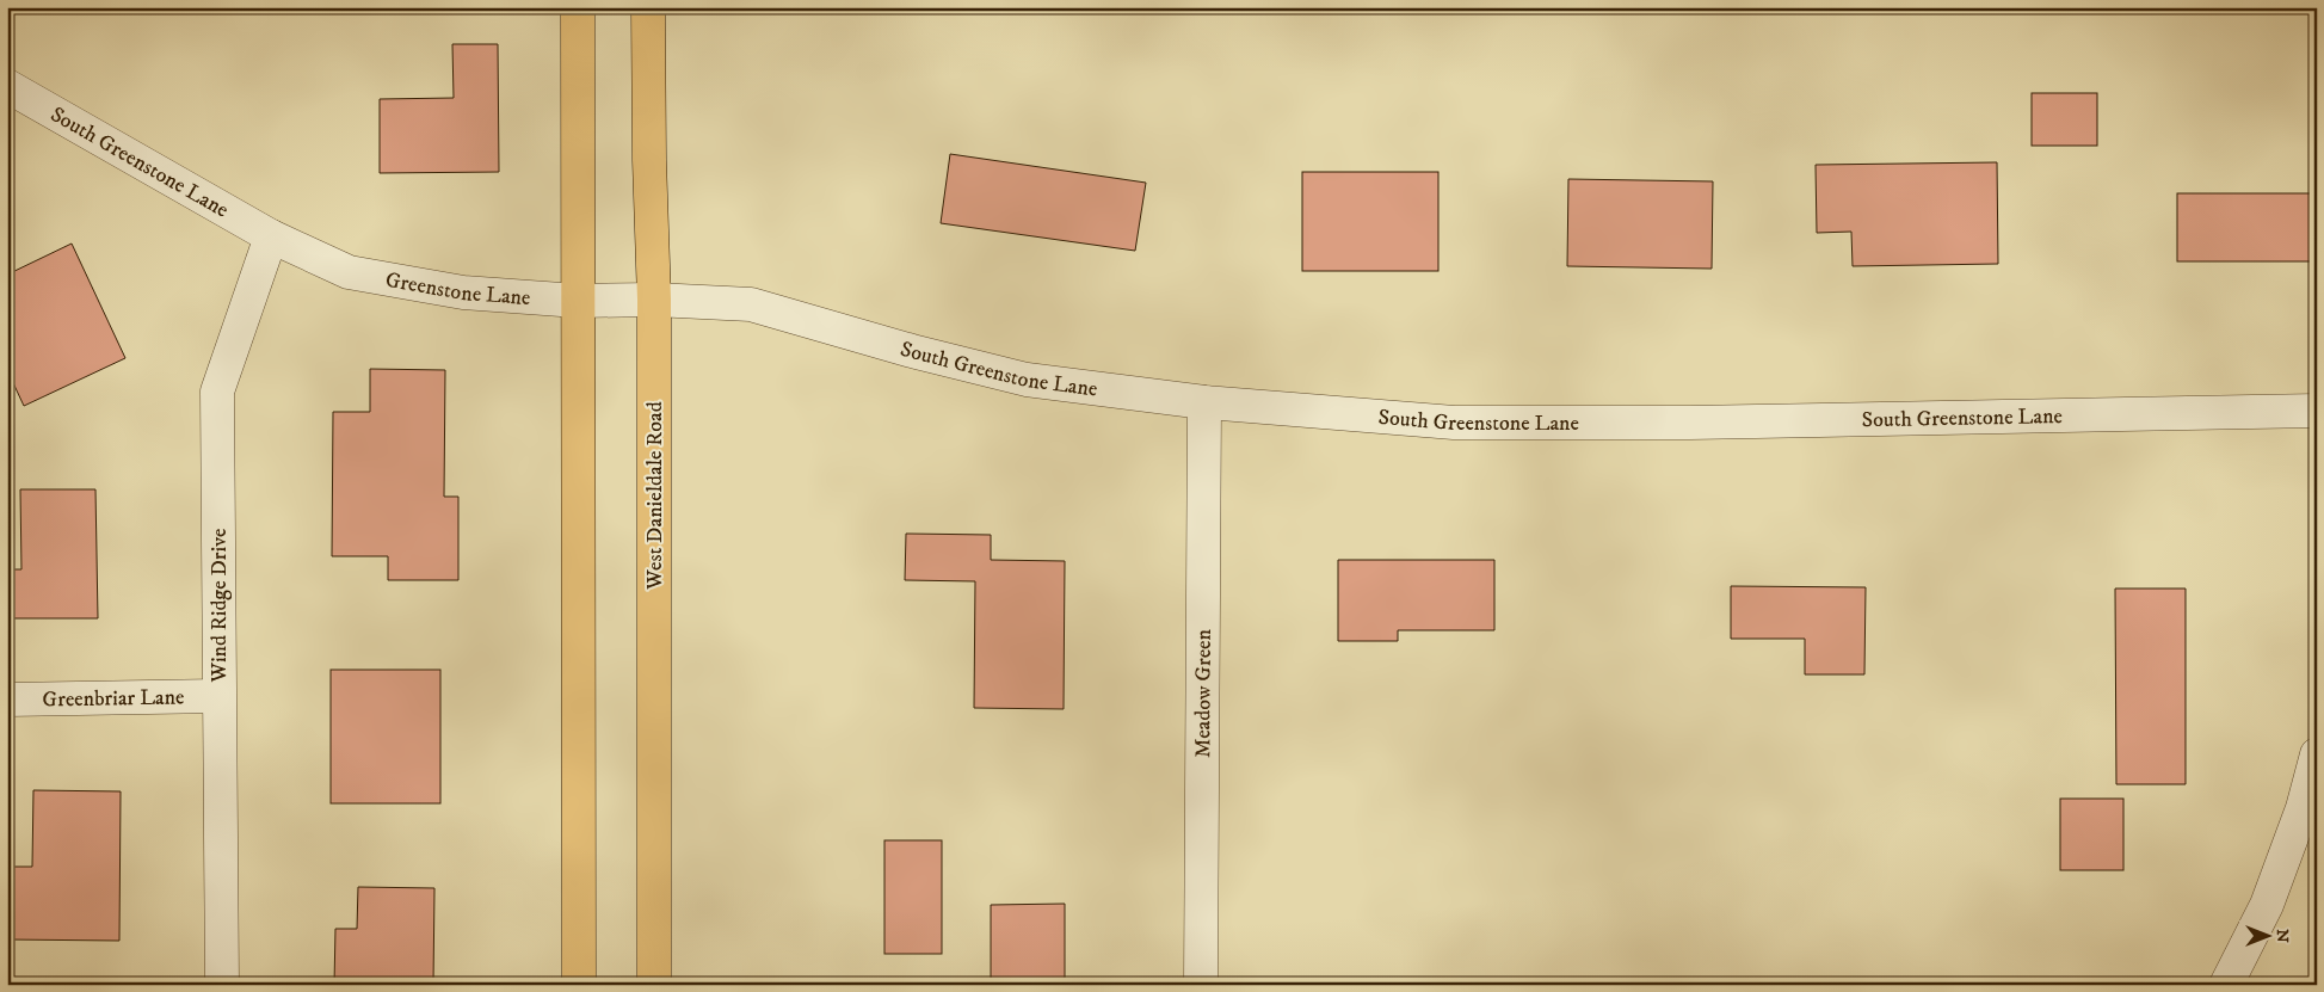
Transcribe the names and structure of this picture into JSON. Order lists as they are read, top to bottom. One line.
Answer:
{"streets":{"main road":["West Danieldale Road"],"street":["South Greenstone Lane","Greenstone Lane","Wind Ridge Drive","Meadow Green","Greenbriar Lane"]},"crossings":[["South Greenstone Lane","Greenstone Lane"],["South Greenstone Lane","West Danieldale Road"],["South Greenstone Lane","Wind Ridge Drive"],["South Greenstone Lane","Meadow Green"],["Greenstone Lane","West Danieldale Road"],["Greenstone Lane","Wind Ridge Drive"],["Wind Ridge Drive","Greenbriar Lane"]],"north":"right"}
